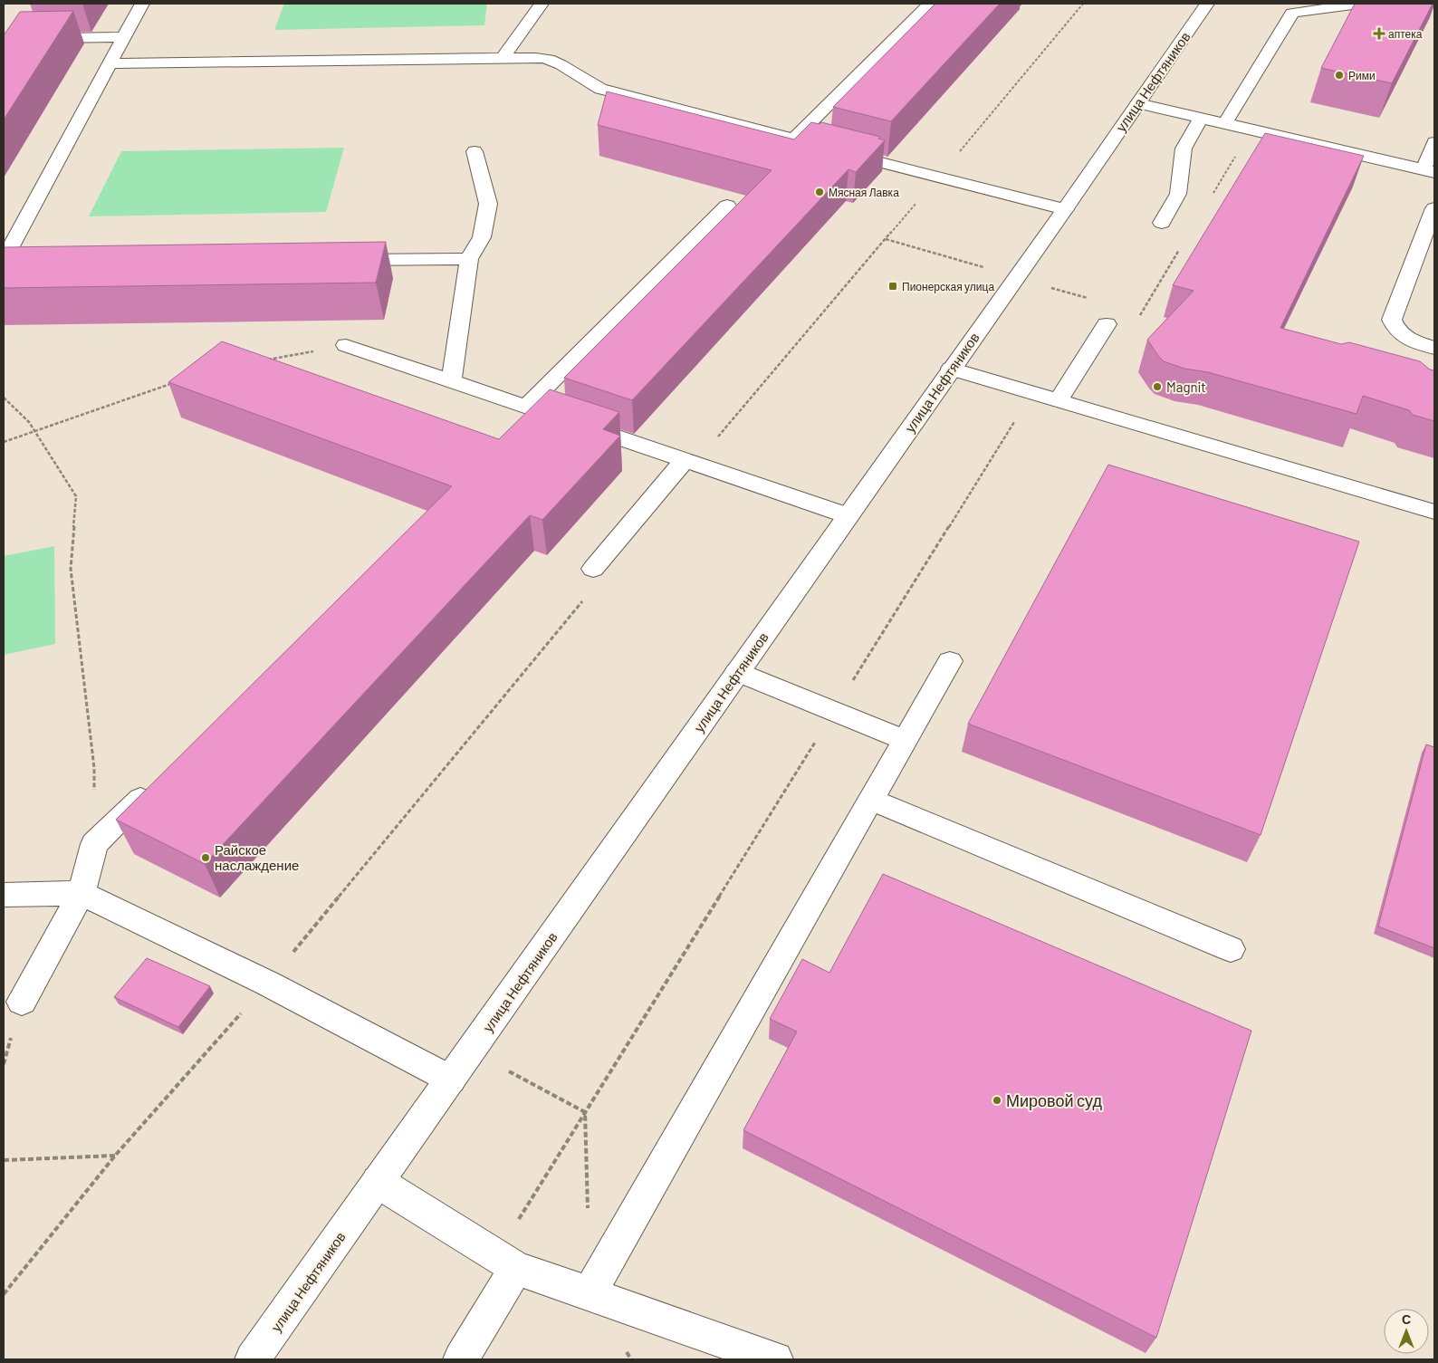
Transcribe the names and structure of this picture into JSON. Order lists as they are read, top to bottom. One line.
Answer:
{"streets":{"main road":["улица Нефтяников"]},"places":{"health":["аптека"],"other":["Рими","Мясная Лавка","Magnit","Райское наслаждение","Мировой суд"],"transit":["Пионерская улица"]},"north":"top"}
